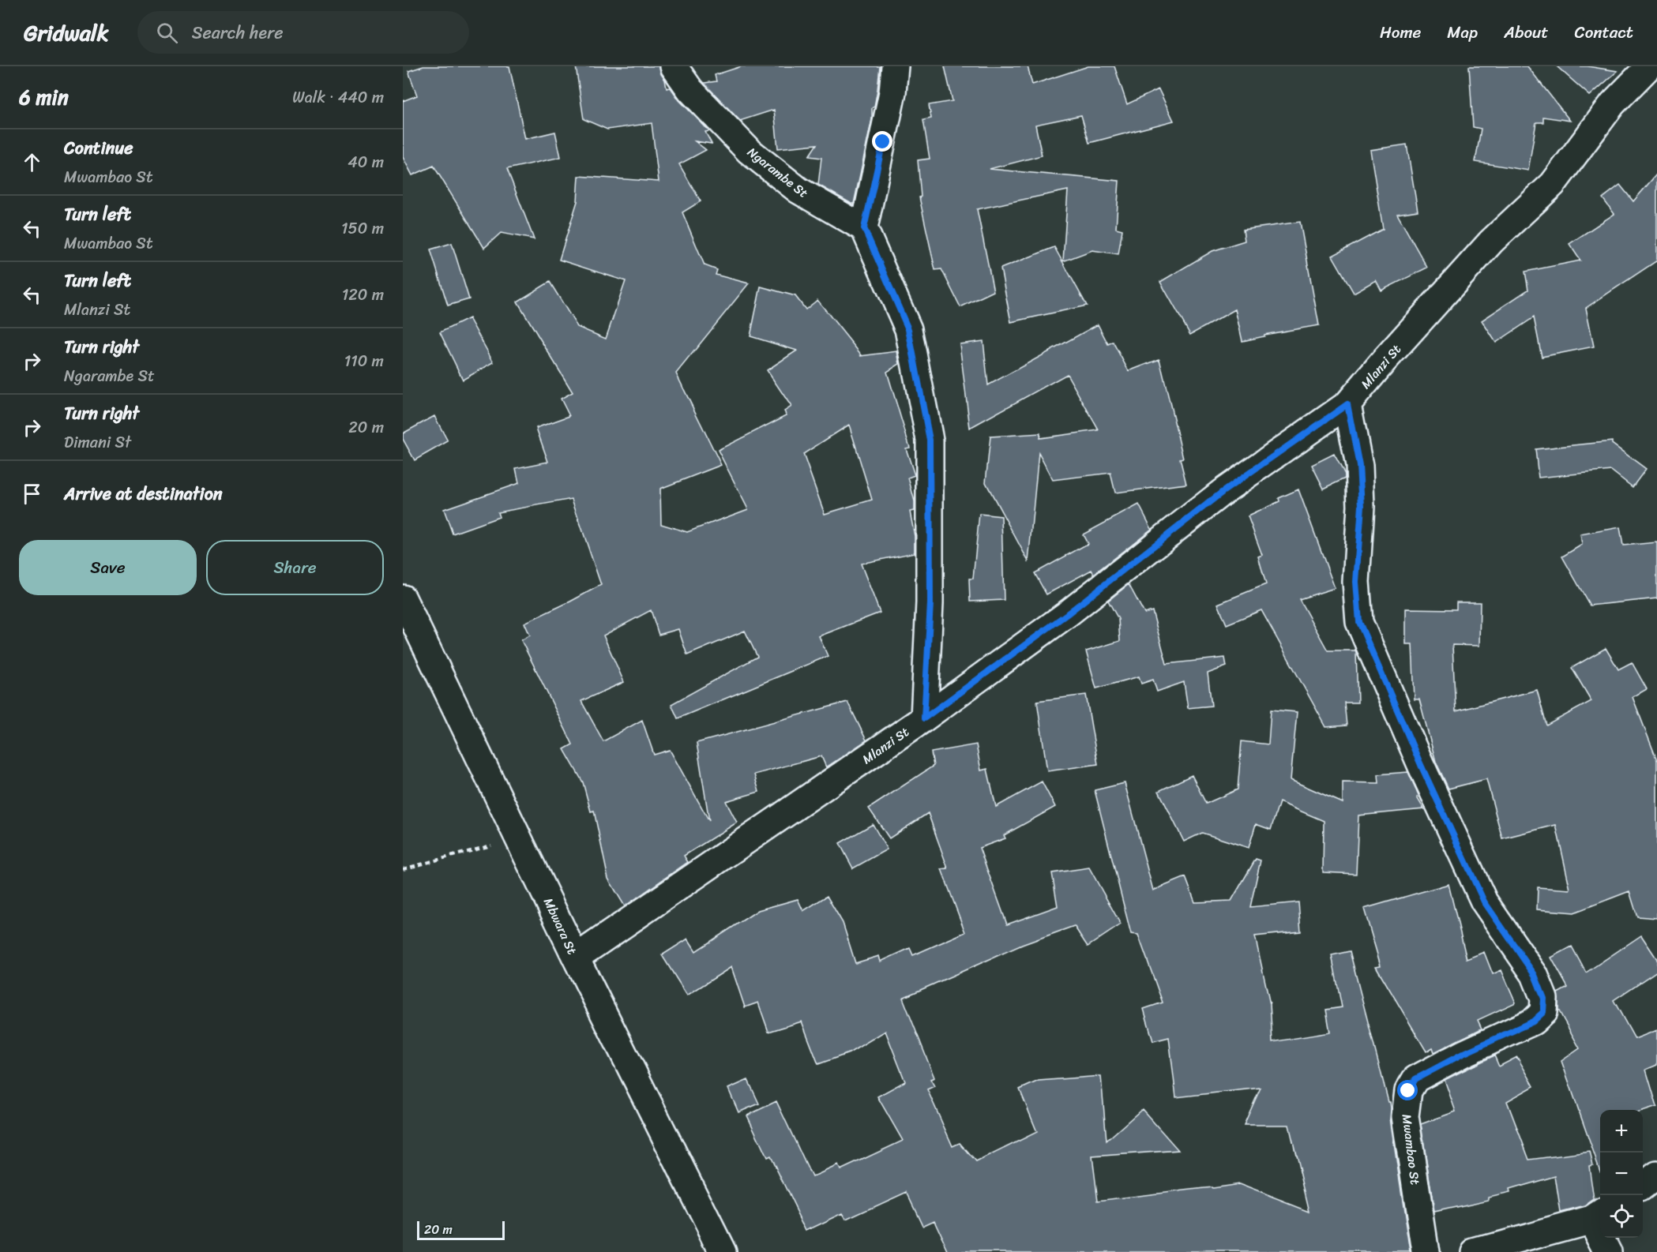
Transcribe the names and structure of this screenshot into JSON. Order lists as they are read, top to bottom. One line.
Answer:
{"streets":{"street":["Ngarambe St","Mlanzi St","Mbwara St","Mwambao St"]},"crossings":[["Mlanzi St","Mbwara St"],["Mlanzi St","Mwambao St"]],"scale_bar":"20 m","page":{"header":"Gridwalk","search":"Search here","nav":["Home","Map","About","Contact"],"heading":["6 min","Walk · 440 m"],"list":[["Continue","Mwambao St","40 m"],["Turn left","Mwambao St","150 m"],["Turn left","Mlanzi St","120 m"],["Turn right","Ngarambe St","110 m"],["Turn right","Dimani St","20 m"],"Arrive at destination"],"buttons":["Save","Share"],"map_buttons":["+","−"],"scale":"20 m"}}
